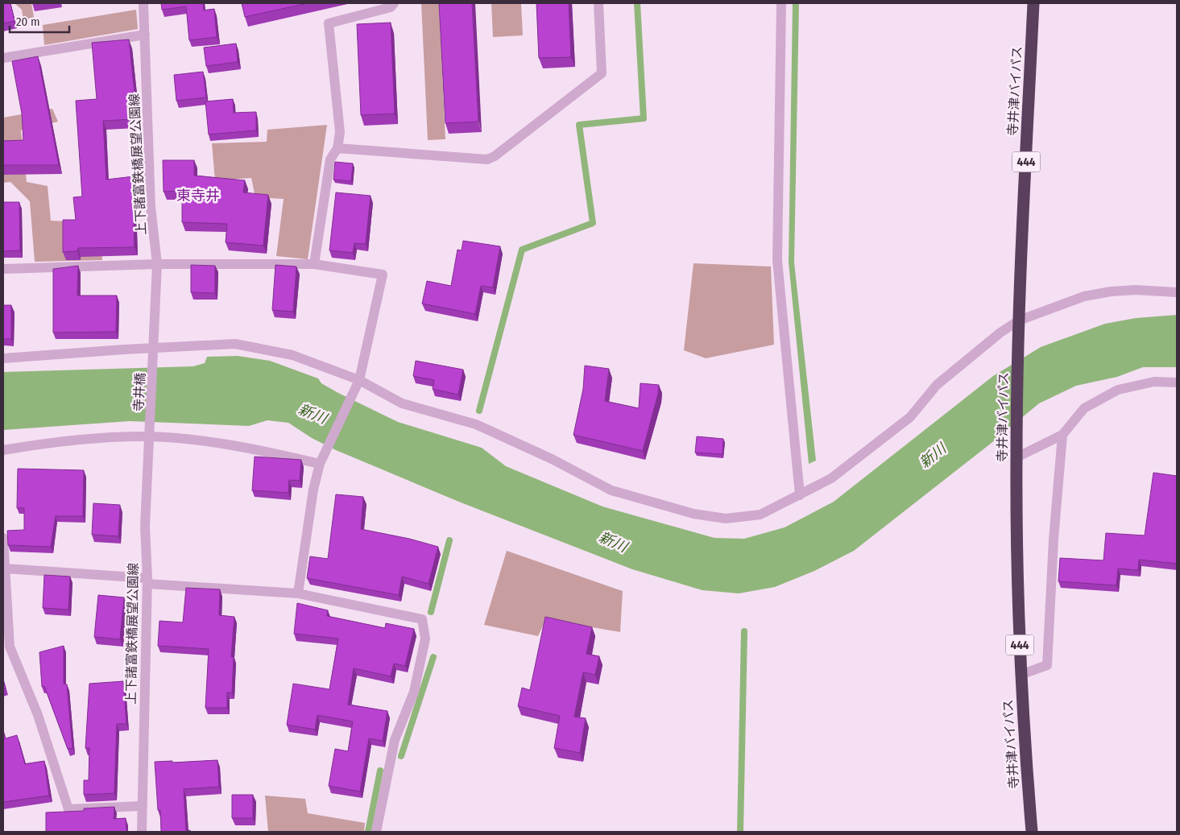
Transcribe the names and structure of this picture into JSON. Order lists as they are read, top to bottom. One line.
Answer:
{"streets":{"highway":["寺井津バイパス","444"],"street":["上下諸富鉄橋展望公園線","寺井橋"]},"crossings":[["上下諸富鉄橋展望公園線","寺井橋"]],"districts":["東寺井"],"water":["新川"],"scale_bar":"20 m"}
